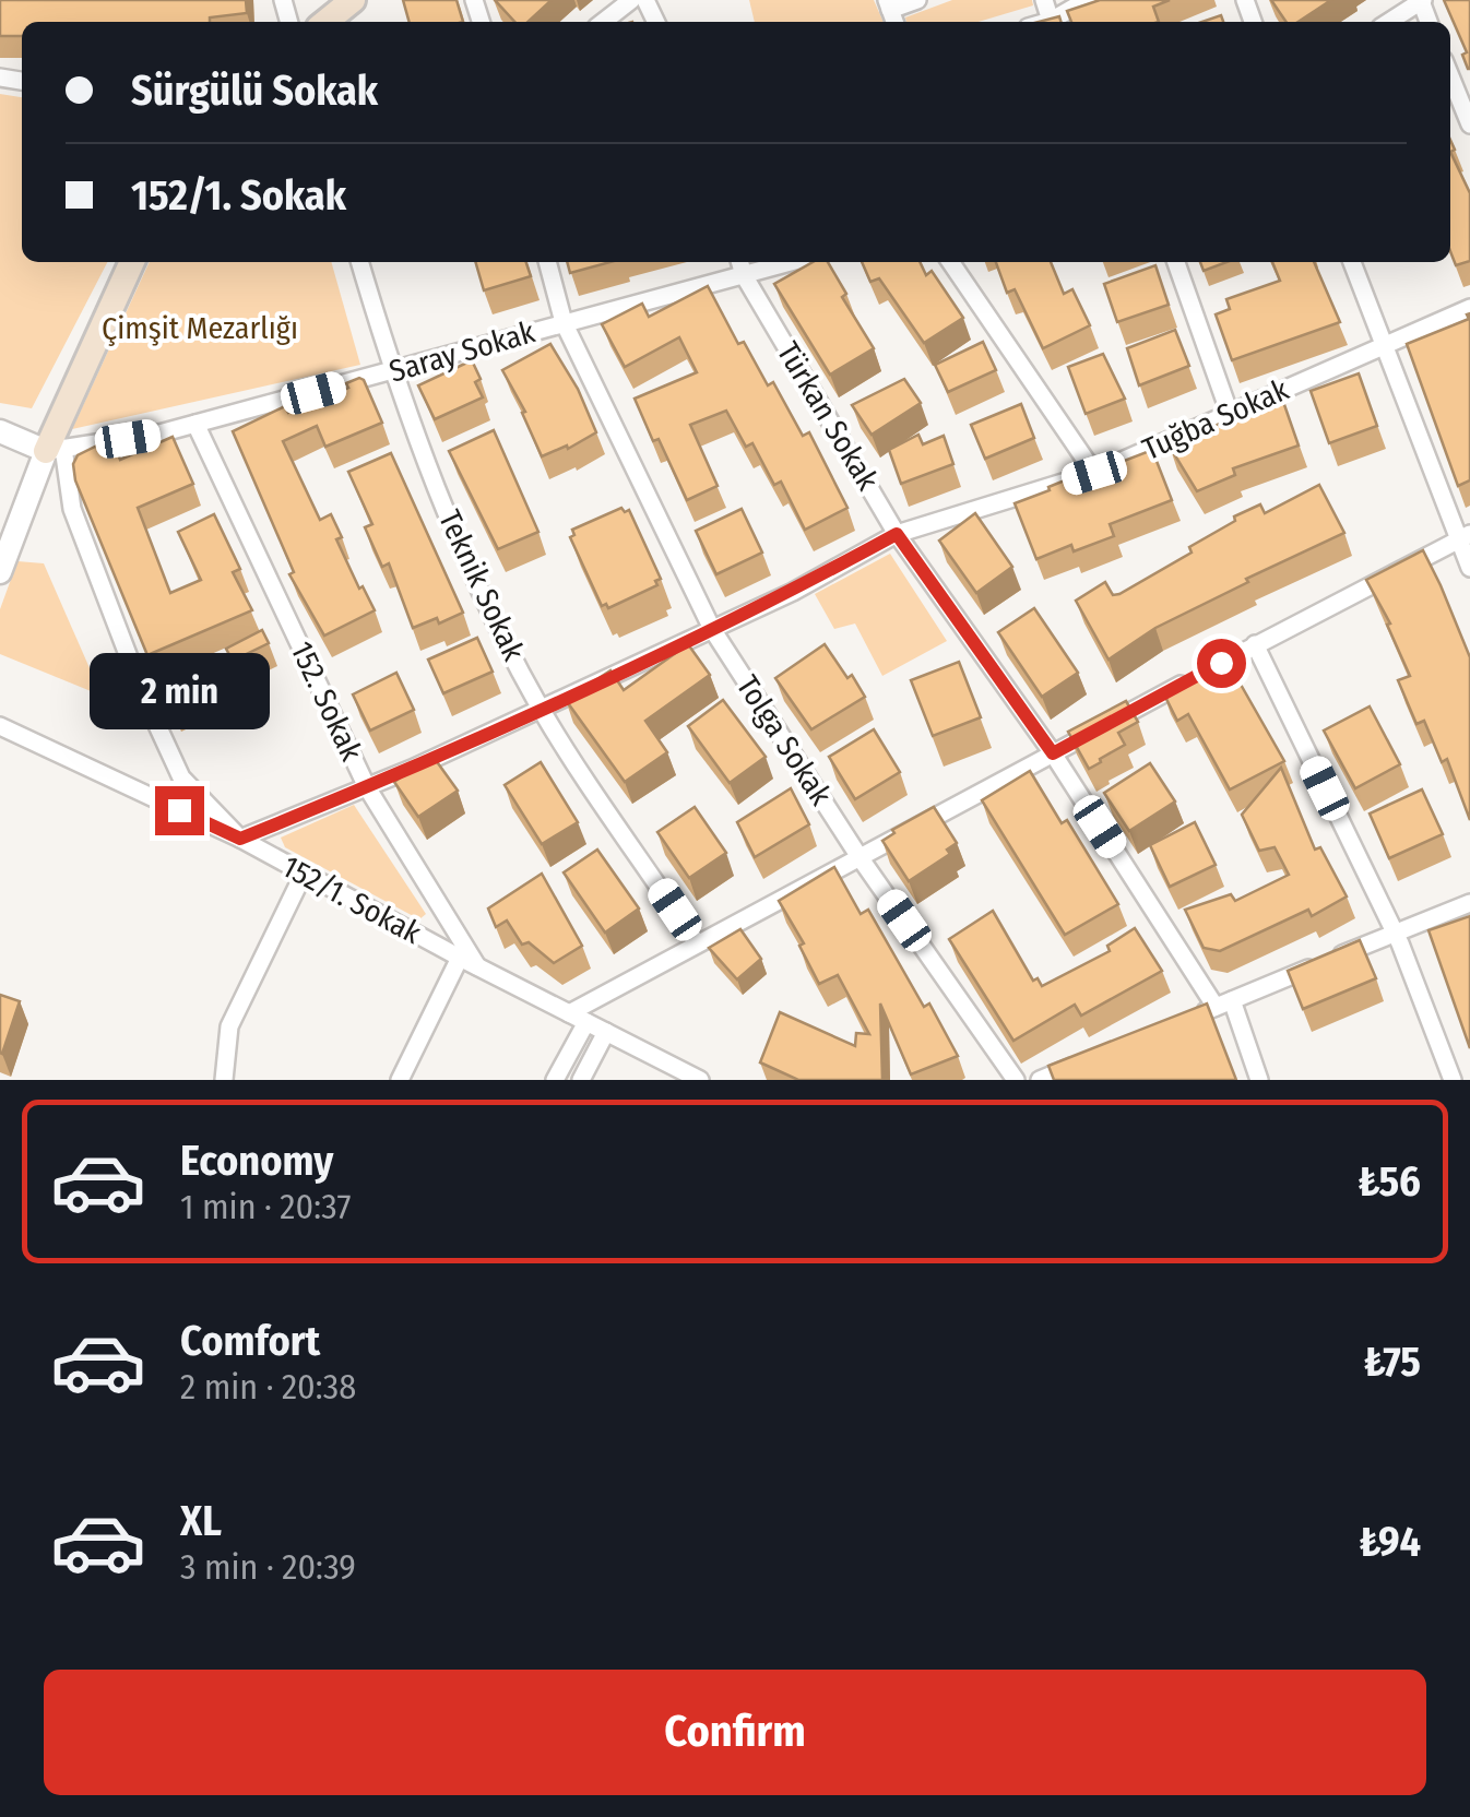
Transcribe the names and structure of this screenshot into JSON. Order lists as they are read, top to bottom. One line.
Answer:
{"streets":{"street":["Saray Sokak","Türkan Sokak","Tuğba Sokak","Teknik Sokak","152. Sokak","Tolga Sokak","152/1. Sokak"]},"crossings":[["Saray Sokak","Türkan Sokak"],["Saray Sokak","Teknik Sokak"],["Saray Sokak","152. Sokak"],["Saray Sokak","Tolga Sokak"],["Türkan Sokak","Tuğba Sokak"],["Tuğba Sokak","Teknik Sokak"],["Tuğba Sokak","152. Sokak"],["Tuğba Sokak","Tolga Sokak"],["Tuğba Sokak","152/1. Sokak"],["152. Sokak","152/1. Sokak"]],"parks":["Çimşit Mezarlığı"],"page":{"banner":["Sürgülü Sokak","152/1. Sokak"],"bubble":"2 min","list":[{"name":"Economy","note":"1 min · 20:37","value":"₺56"},{"name":"Comfort","note":"2 min · 20:38","value":"₺75"},{"name":"XL","note":"3 min · 20:39","value":"₺94"}],"buttons":"Confirm"}}
